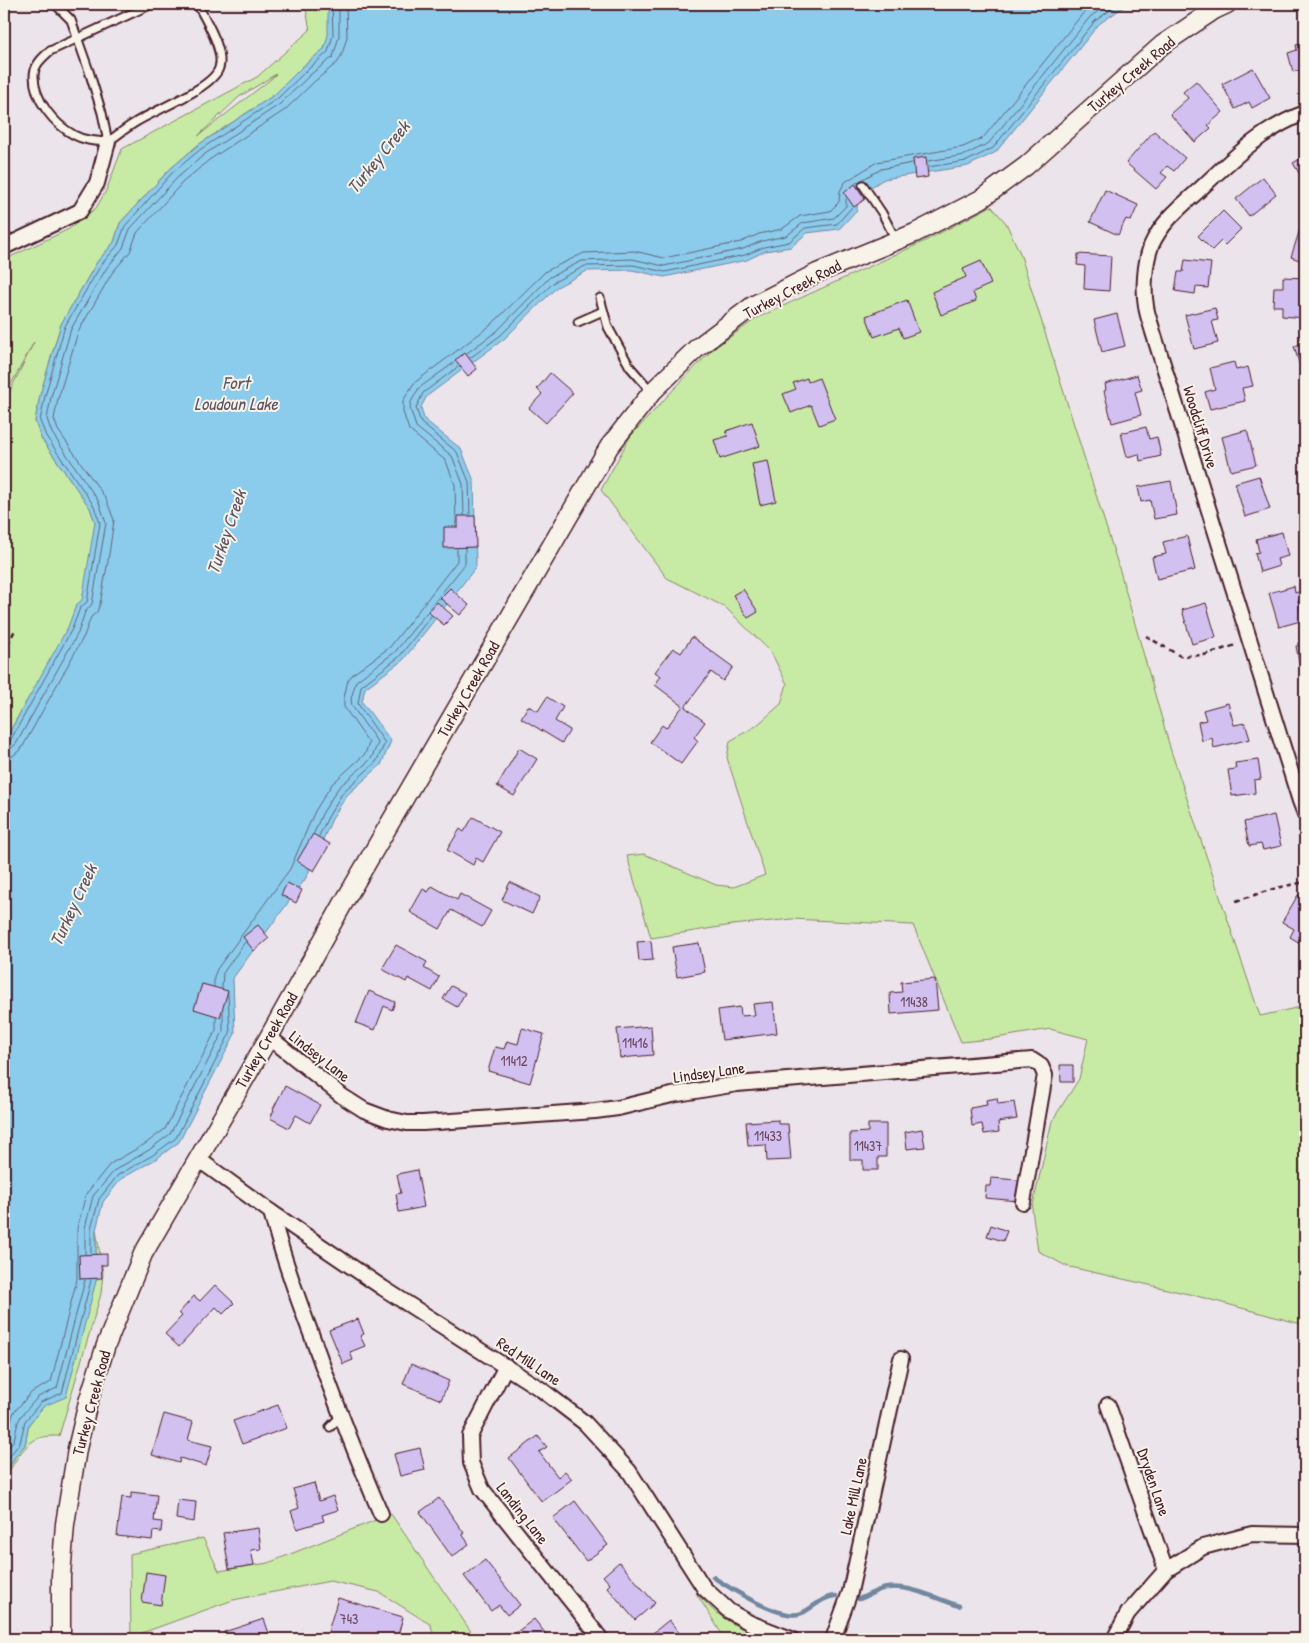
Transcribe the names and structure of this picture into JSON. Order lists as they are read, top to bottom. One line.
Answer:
{"streets":{"street":["Turkey Creek Road","Woodcliff Drive","Lindsey Lane","Red Mill Lane","Dryden Lane","Lake Mill Lane","Landing Lane"]},"crossings":[["Turkey Creek Road","Lindsey Lane"],["Turkey Creek Road","Red Mill Lane"],["Red Mill Lane","Landing Lane"]],"water":["Turkey Creek","Fort Loudoun Lake"],"house_numbers":["11438","11416","11412","11433","11437","743"]}
